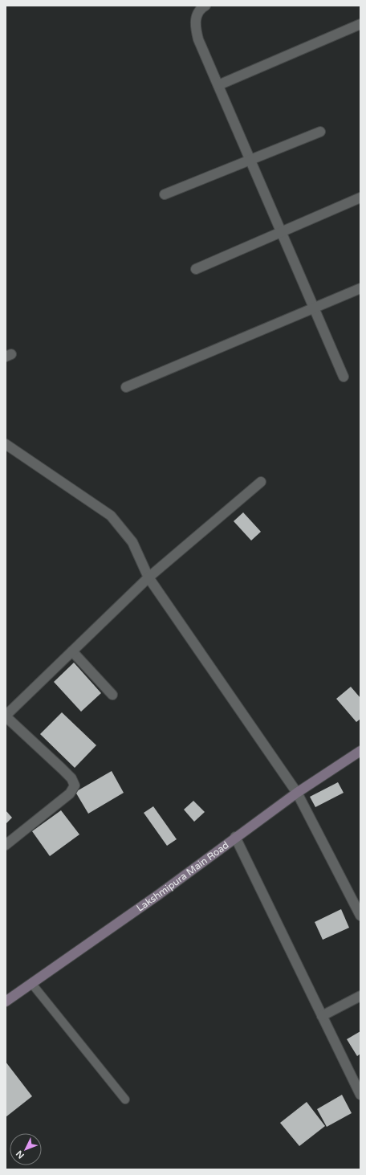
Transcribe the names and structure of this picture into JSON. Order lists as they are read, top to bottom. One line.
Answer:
{"streets":{"main road":["Lakshmipura Main Road"]},"north":"bottom left"}
